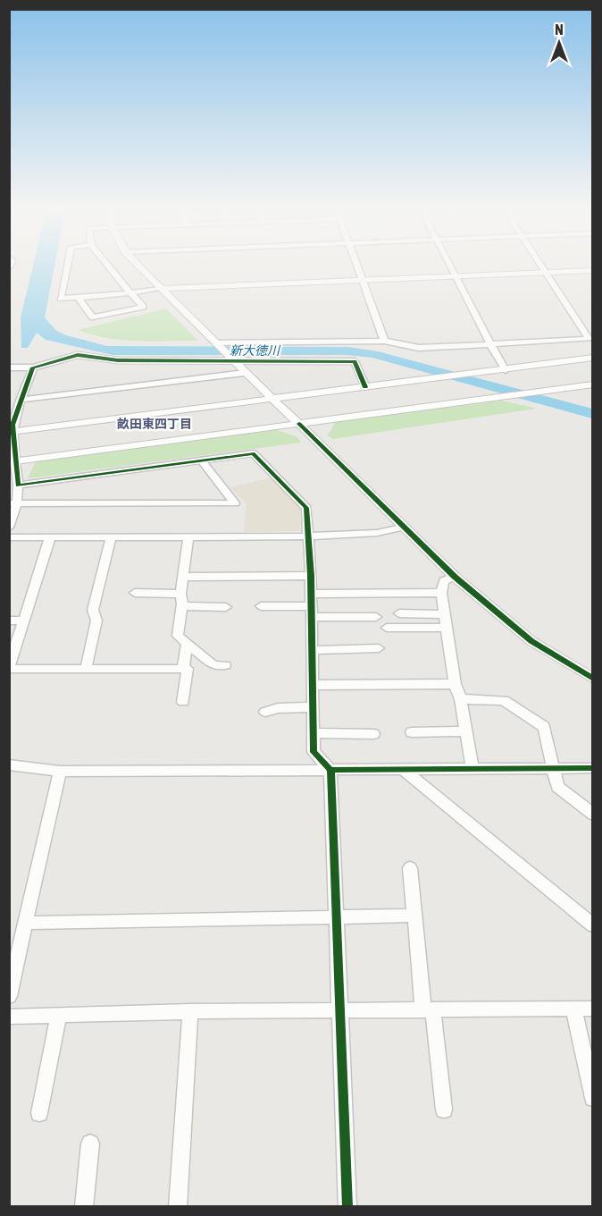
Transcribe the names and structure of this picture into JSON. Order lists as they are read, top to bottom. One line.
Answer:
{"districts":["畝田東四丁目"],"water":["新大徳川"],"north":"top"}
